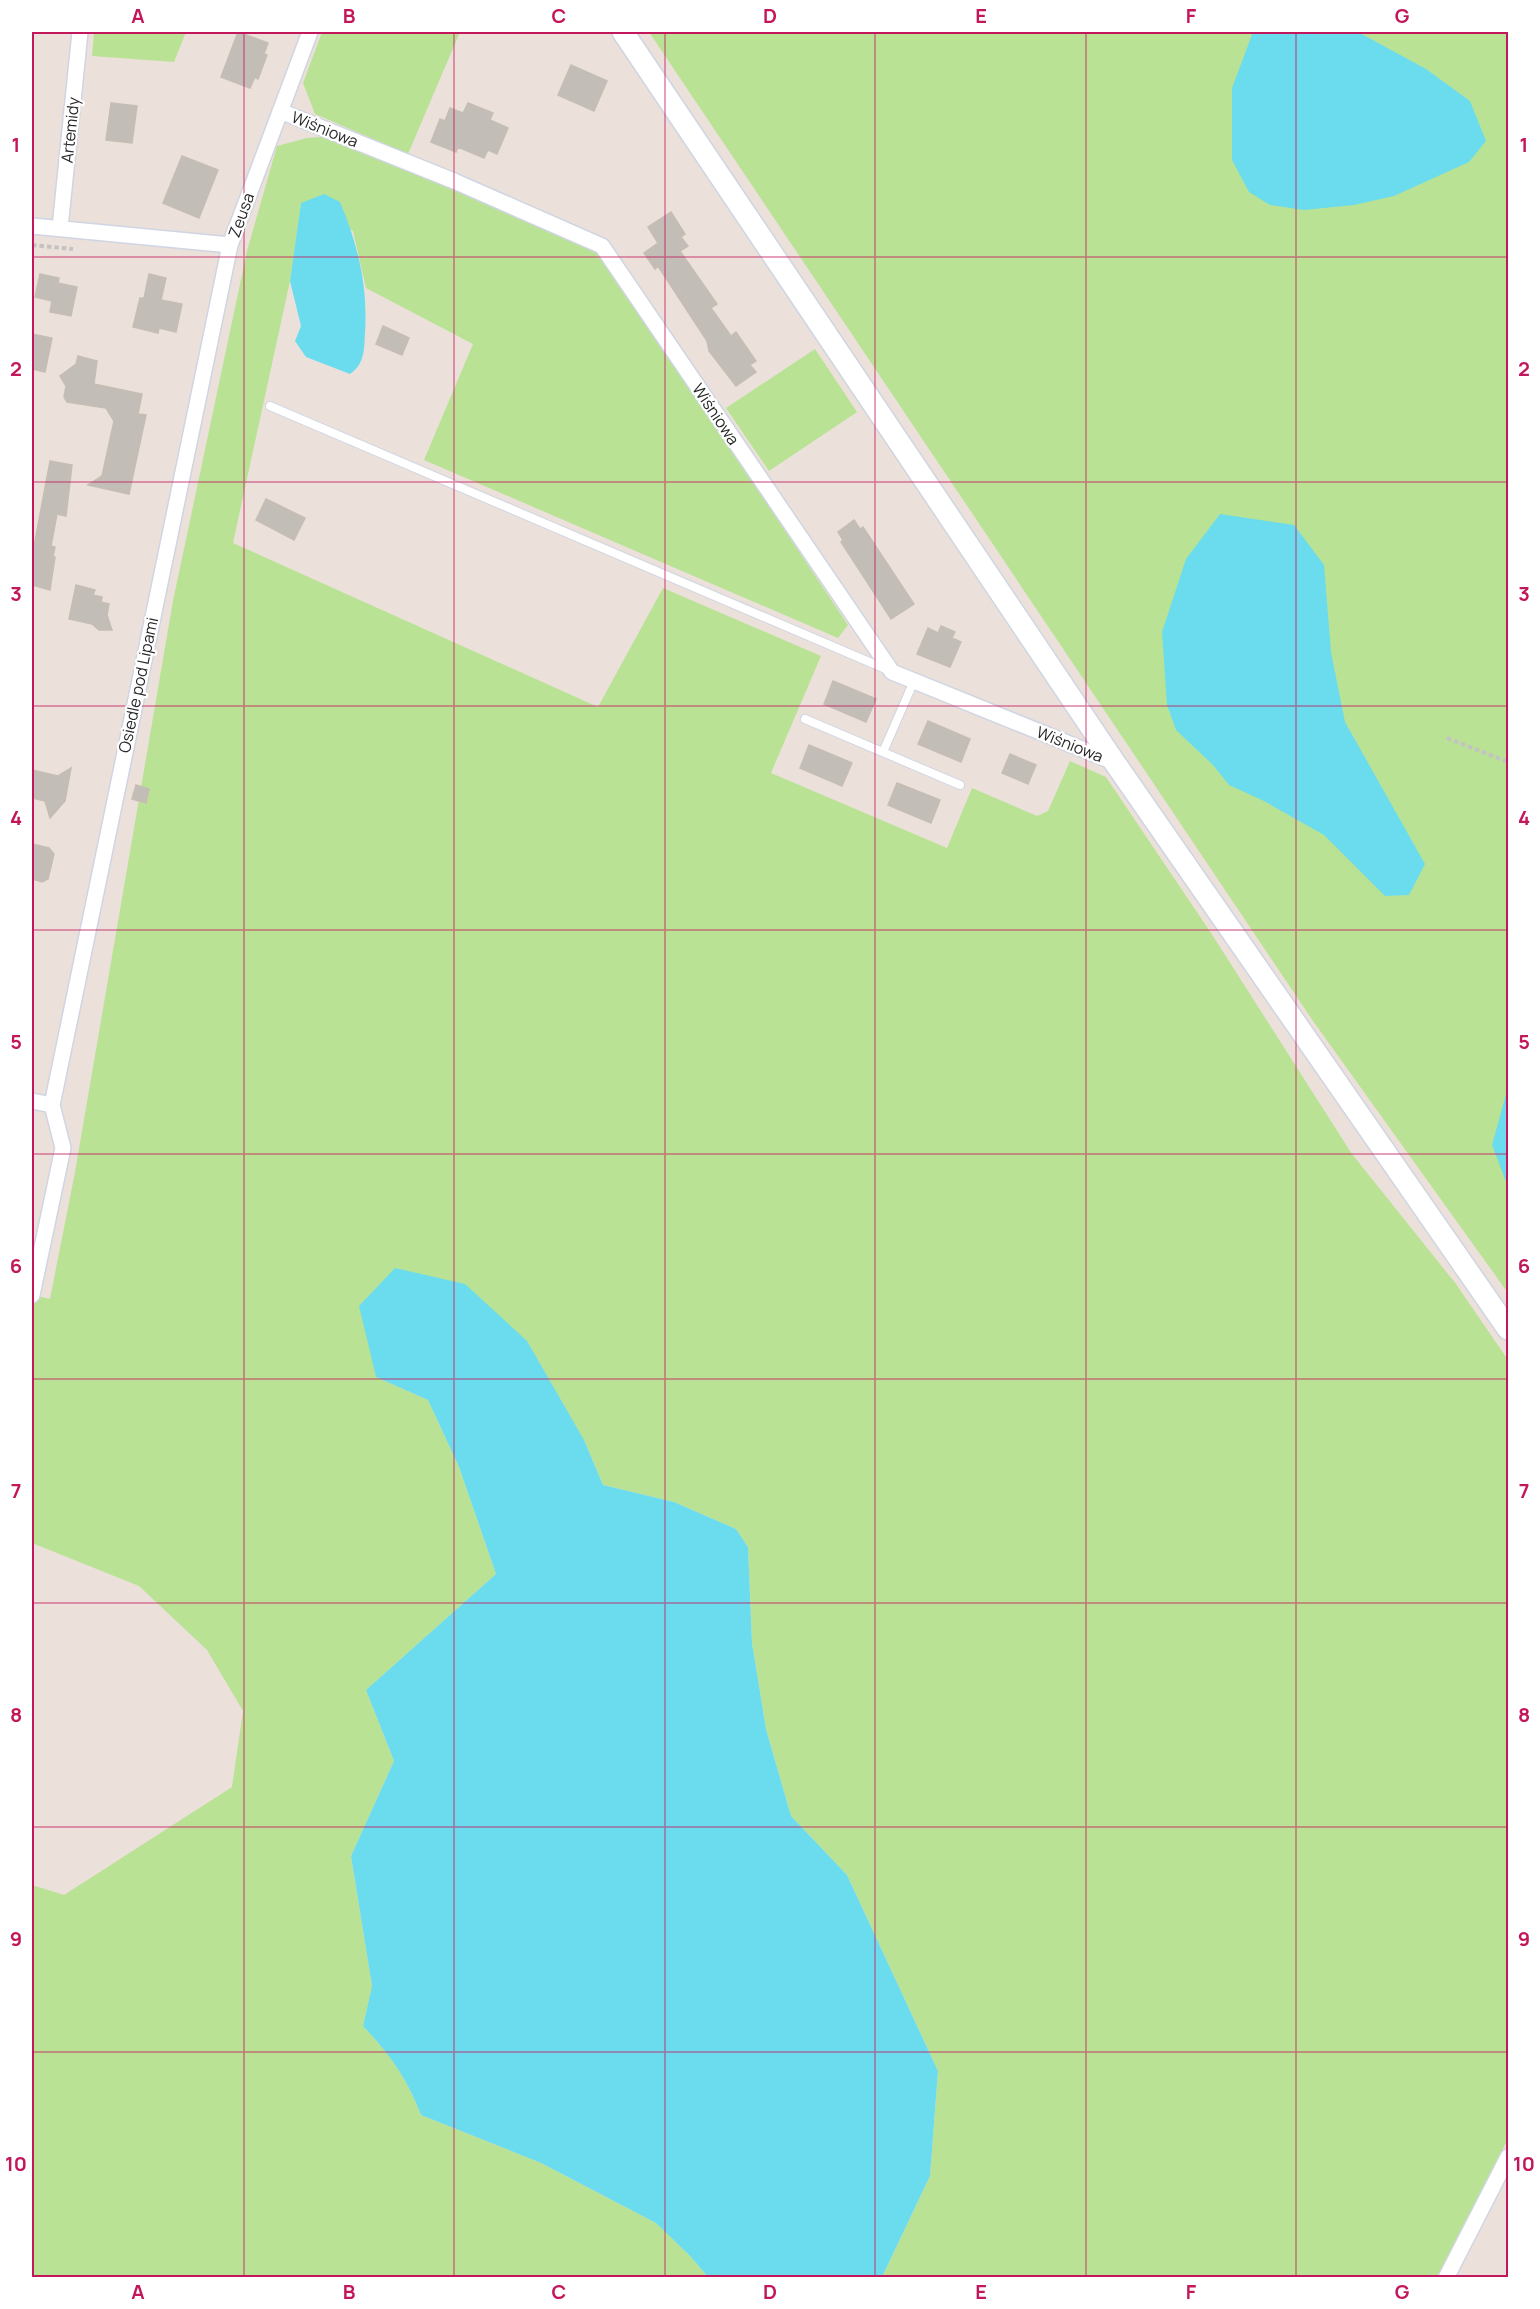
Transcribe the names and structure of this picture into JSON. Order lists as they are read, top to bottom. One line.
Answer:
{"streets":{"street":["Wiśniowa","Artemidy","Zeusa","Osiedle pod Lipami"]},"crossings":[["Wiśniowa","Zeusa"],["Artemidy","Zeusa"],["Zeusa","Osiedle pod Lipami"]],"grid":{"columns":["A","B","C","D","E","F","G"],"rows":["1","2","3","4","5","6","7","8","9","10"]}}
